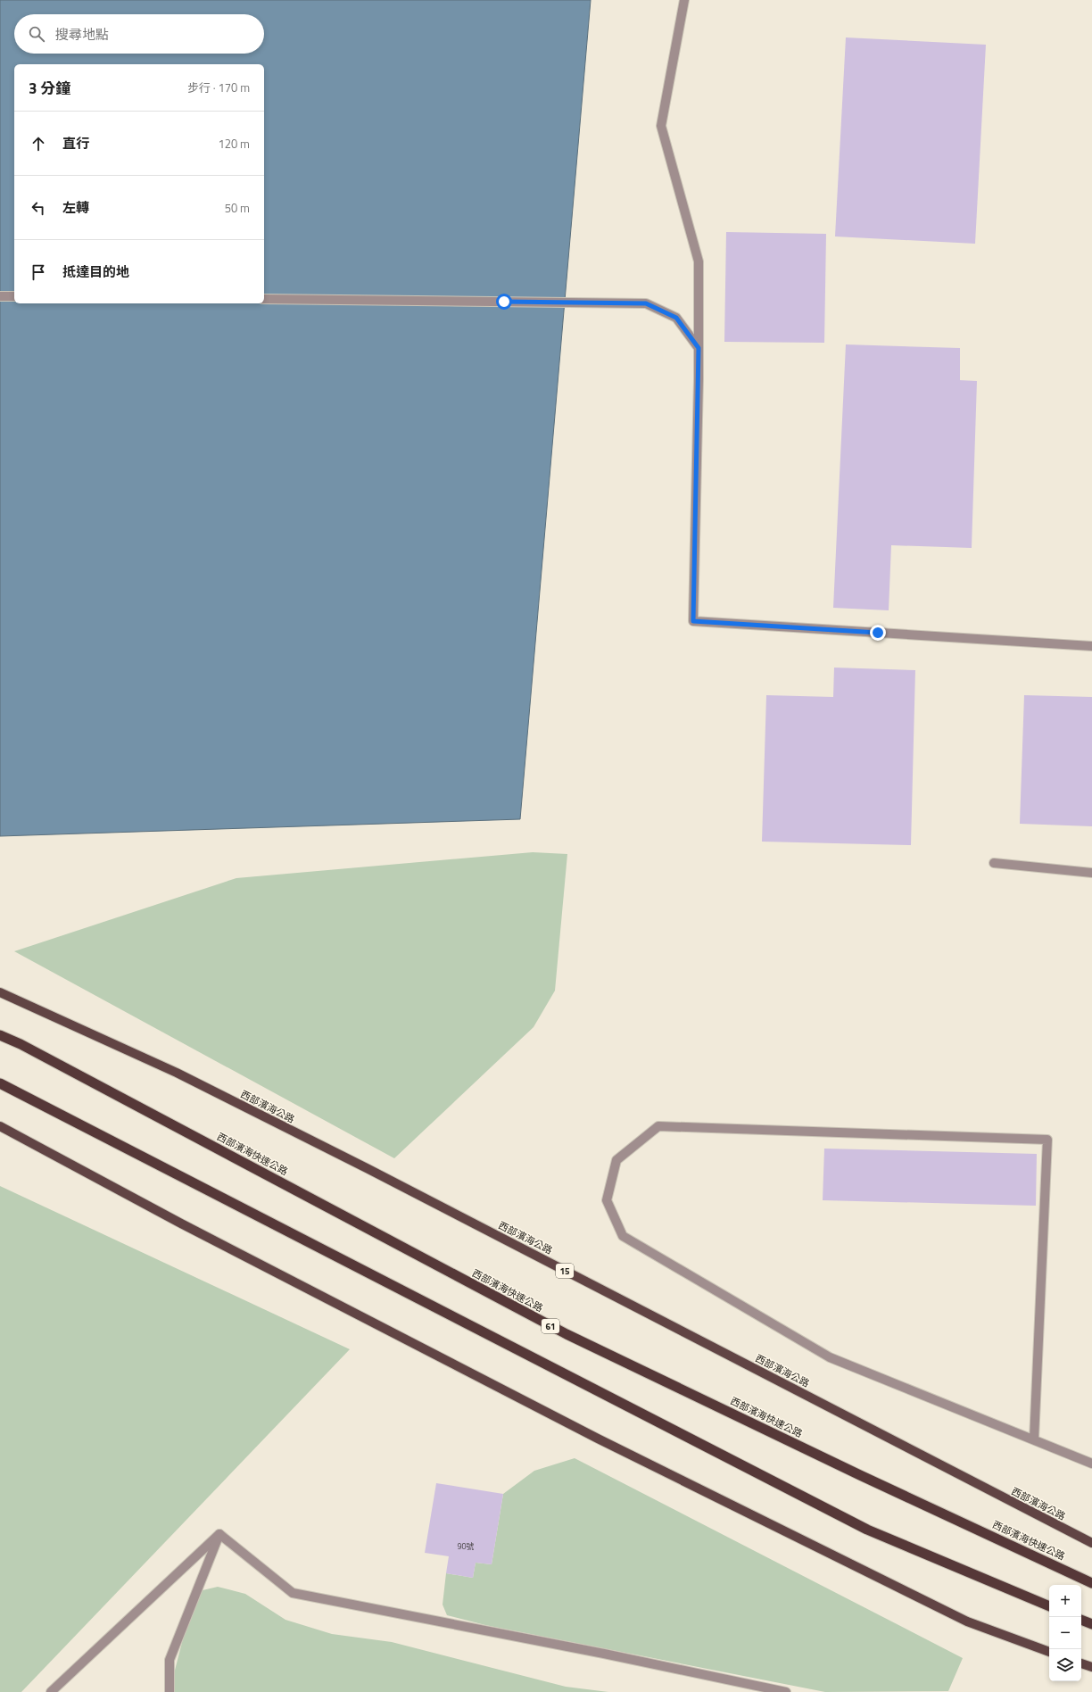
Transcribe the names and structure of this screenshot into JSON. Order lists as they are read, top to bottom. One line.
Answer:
{"streets":{"highway":["西部濱海快速公路","61"],"main road":["西部濱海公路","15"]},"house_numbers":["90號"],"page":{"search":"搜尋地點","heading":["3 分鐘","步行 · 170 m"],"list":[["直行","120 m"],["左轉","50 m"],"抵達目的地"],"map_buttons":["+","−"]}}
